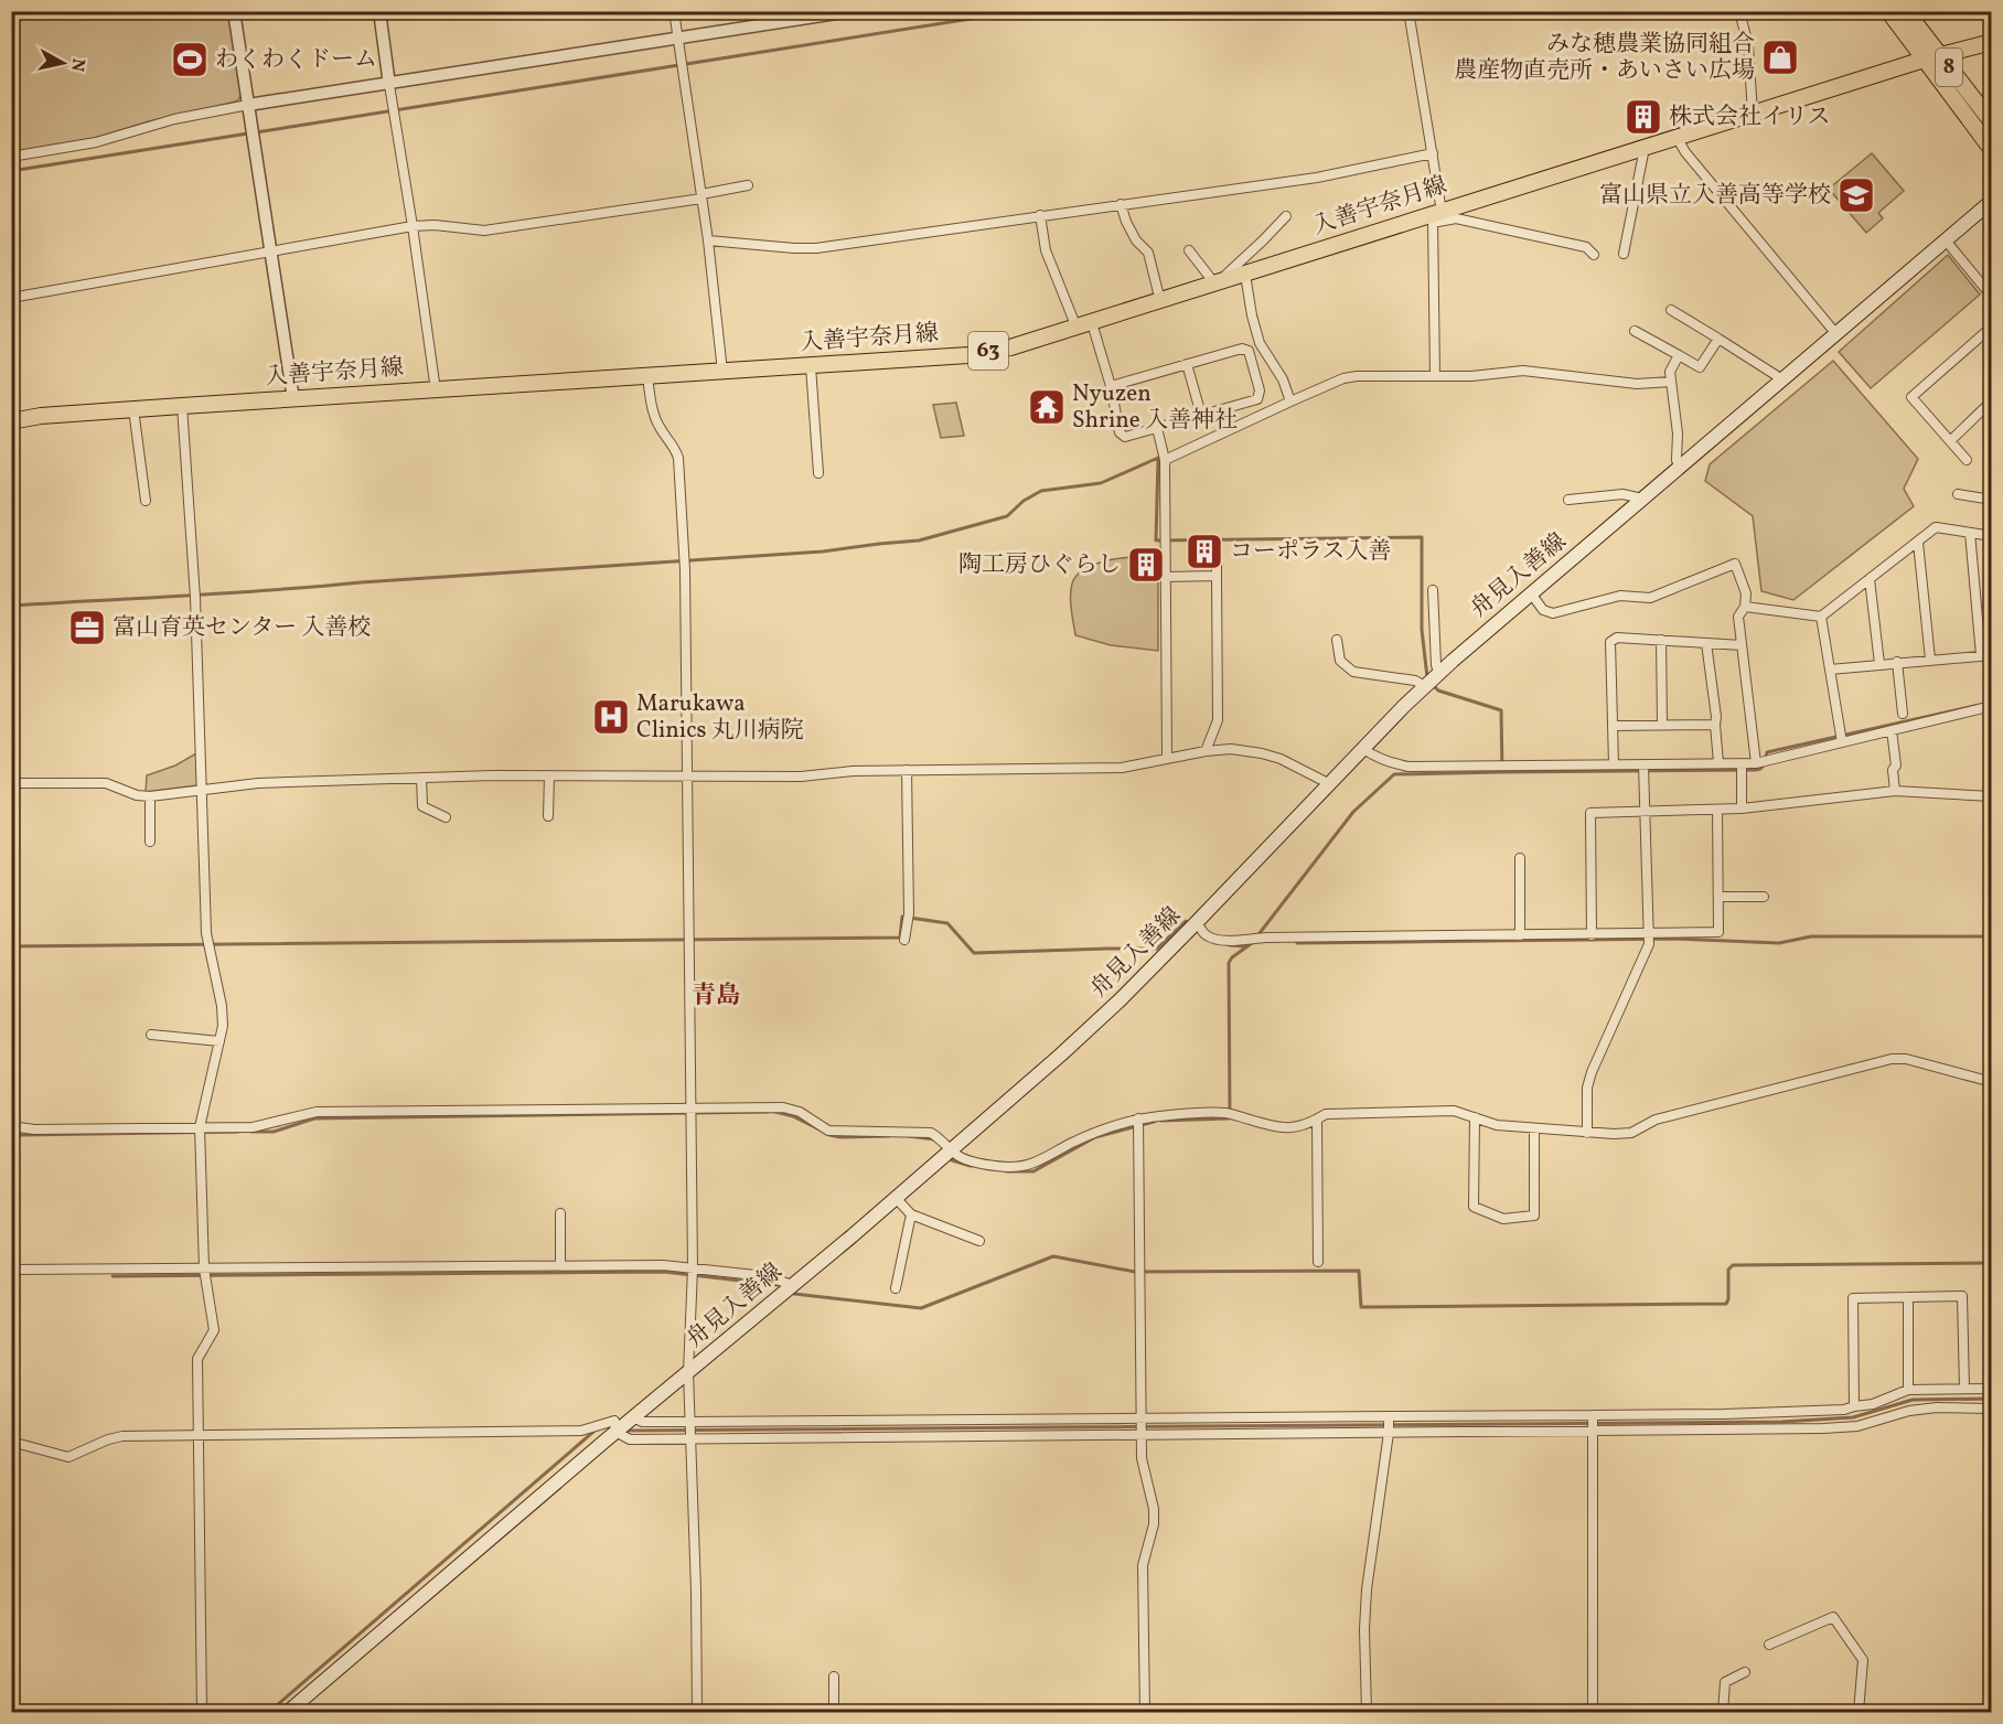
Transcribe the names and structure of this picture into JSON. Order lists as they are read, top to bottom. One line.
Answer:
{"streets":{"main road":["8","入善宇奈月線","63","舟見入善線"]},"crossings":[["8","入善宇奈月線"]],"districts":["青島"],"places":{"shop":["みな穂農業協同組合 農産物直売所・あいさい広場"],"sports":["わくわくドーム"],"building":["株式会社イリス","コーポラス入善","陶工房ひぐらし"],"school or university":["富山県立入善高等学校"],"temple":["Nyuzen Shrine 入善神社"],"office":["富山育英センター 入善校"],"hospital":["Marukawa Clinics 丸川病院"]},"north":"right"}
